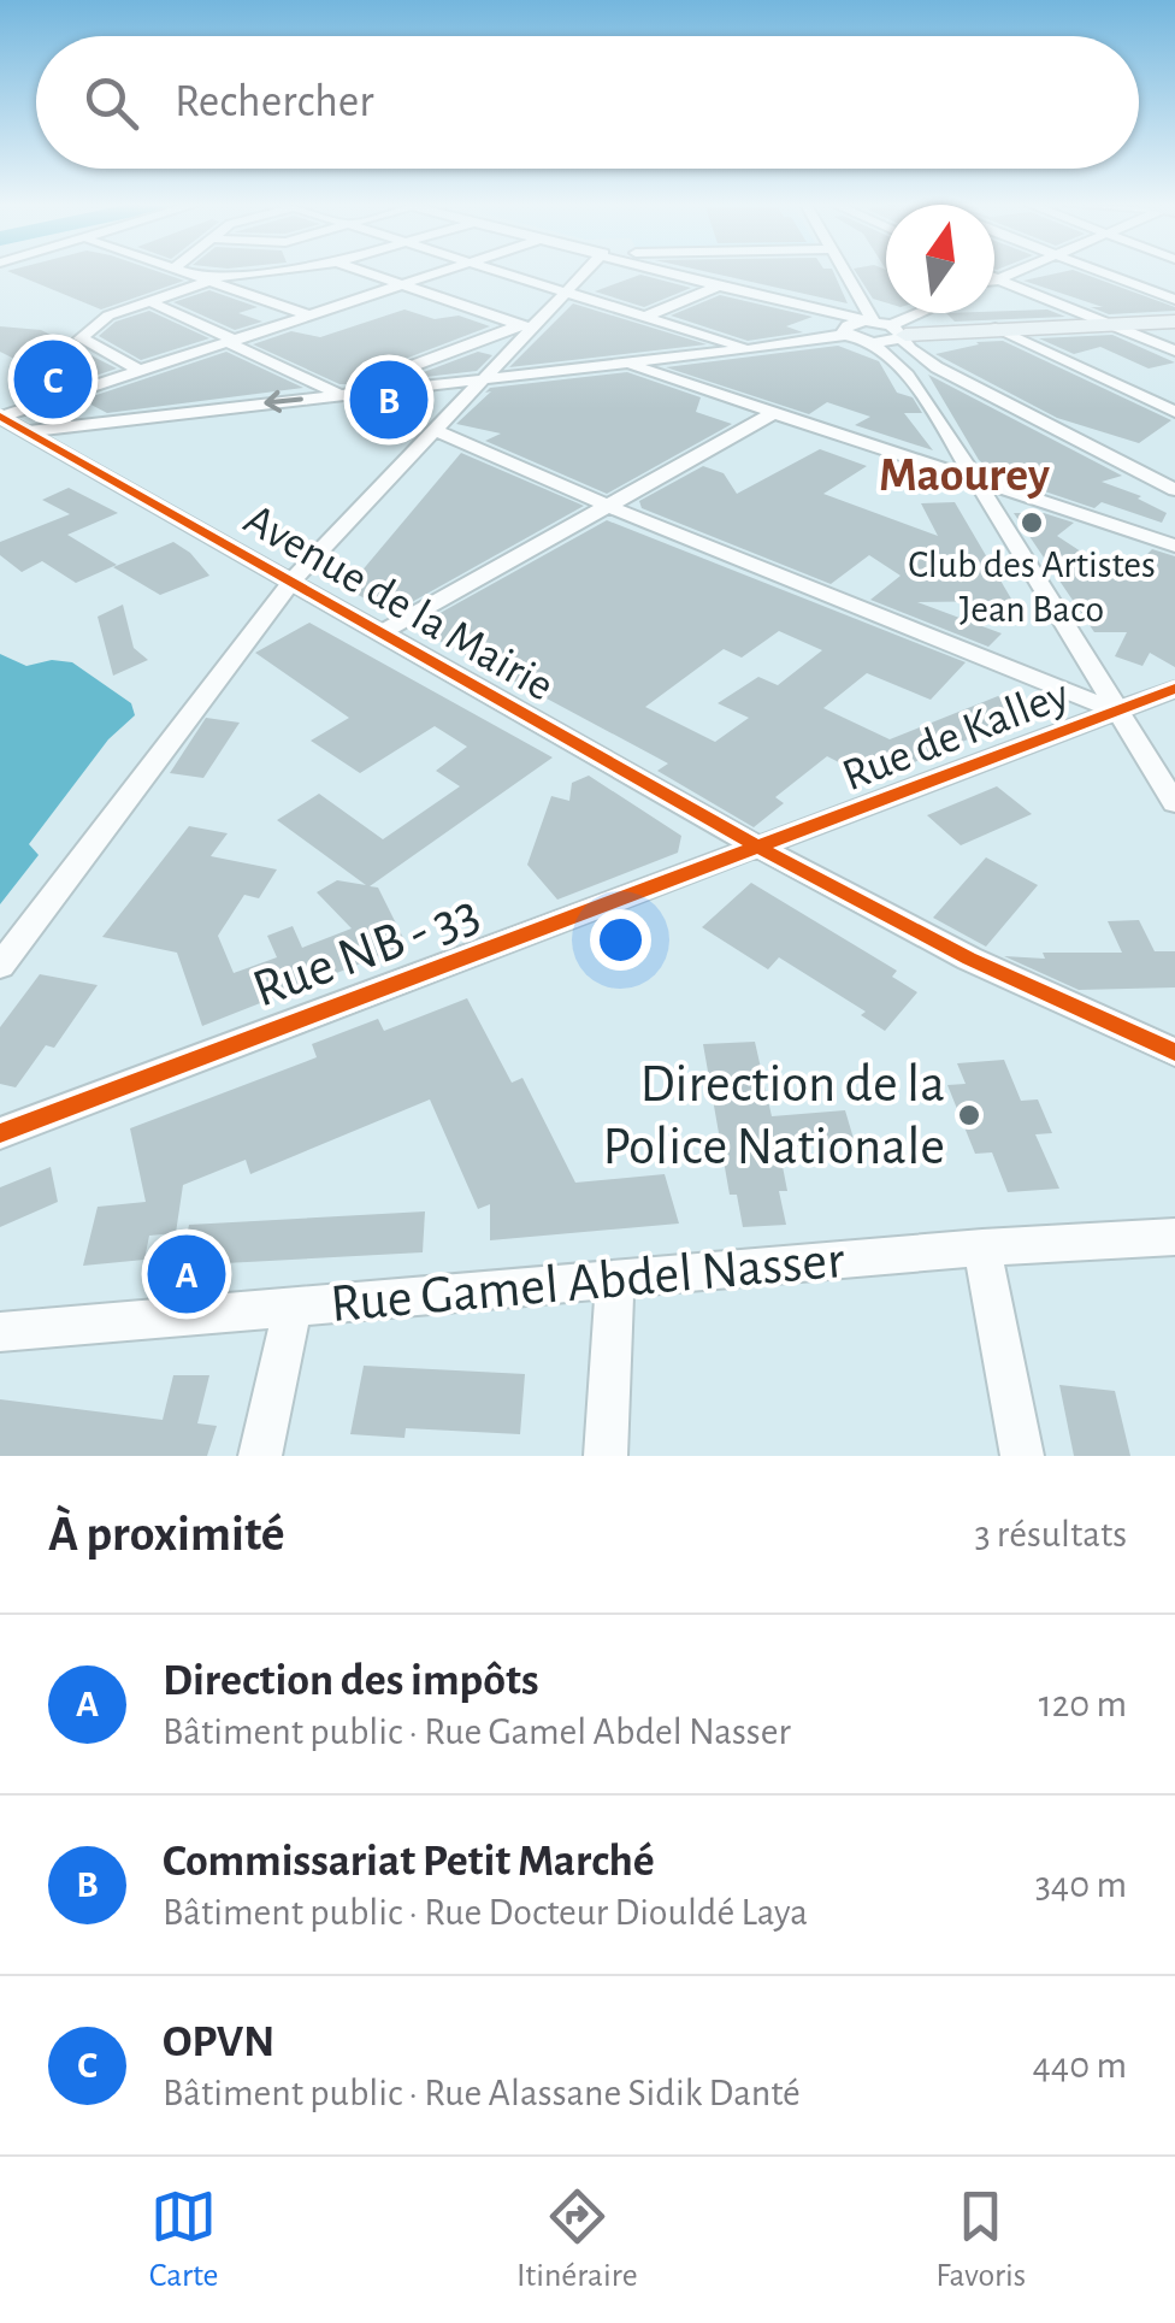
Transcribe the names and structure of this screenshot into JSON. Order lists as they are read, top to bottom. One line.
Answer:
{"streets":{"street":["Avenue de la Mairie","Rue de Kalley","Rue NB - 33","Rue Gamel Abdel Nasser"]},"crossings":[["Avenue de la Mairie","Rue de Kalley"],["Avenue de la Mairie","Rue NB - 33"],["Rue de Kalley","Rue NB - 33"]],"districts":["Maourey"],"places":["Club des Artistes Jean Baco","Direction de la Police Nationale"],"north":"top","page":{"search":"Rechercher","pins":["C","B","A"],"heading":["À proximité","3 résultats"],"list":[{"mark":"A","name":"Direction des impôts","note":"Bâtiment public · Rue Gamel Abdel Nasser","value":"120 m"},{"mark":"B","name":"Commissariat Petit Marché","note":"Bâtiment public · Rue Docteur Diouldé Laya","value":"340 m"},{"mark":"C","name":"OPVN","note":"Bâtiment public · Rue Alassane Sidik Danté","value":"440 m"}],"nav":["Carte","Itinéraire","Favoris"]}}
